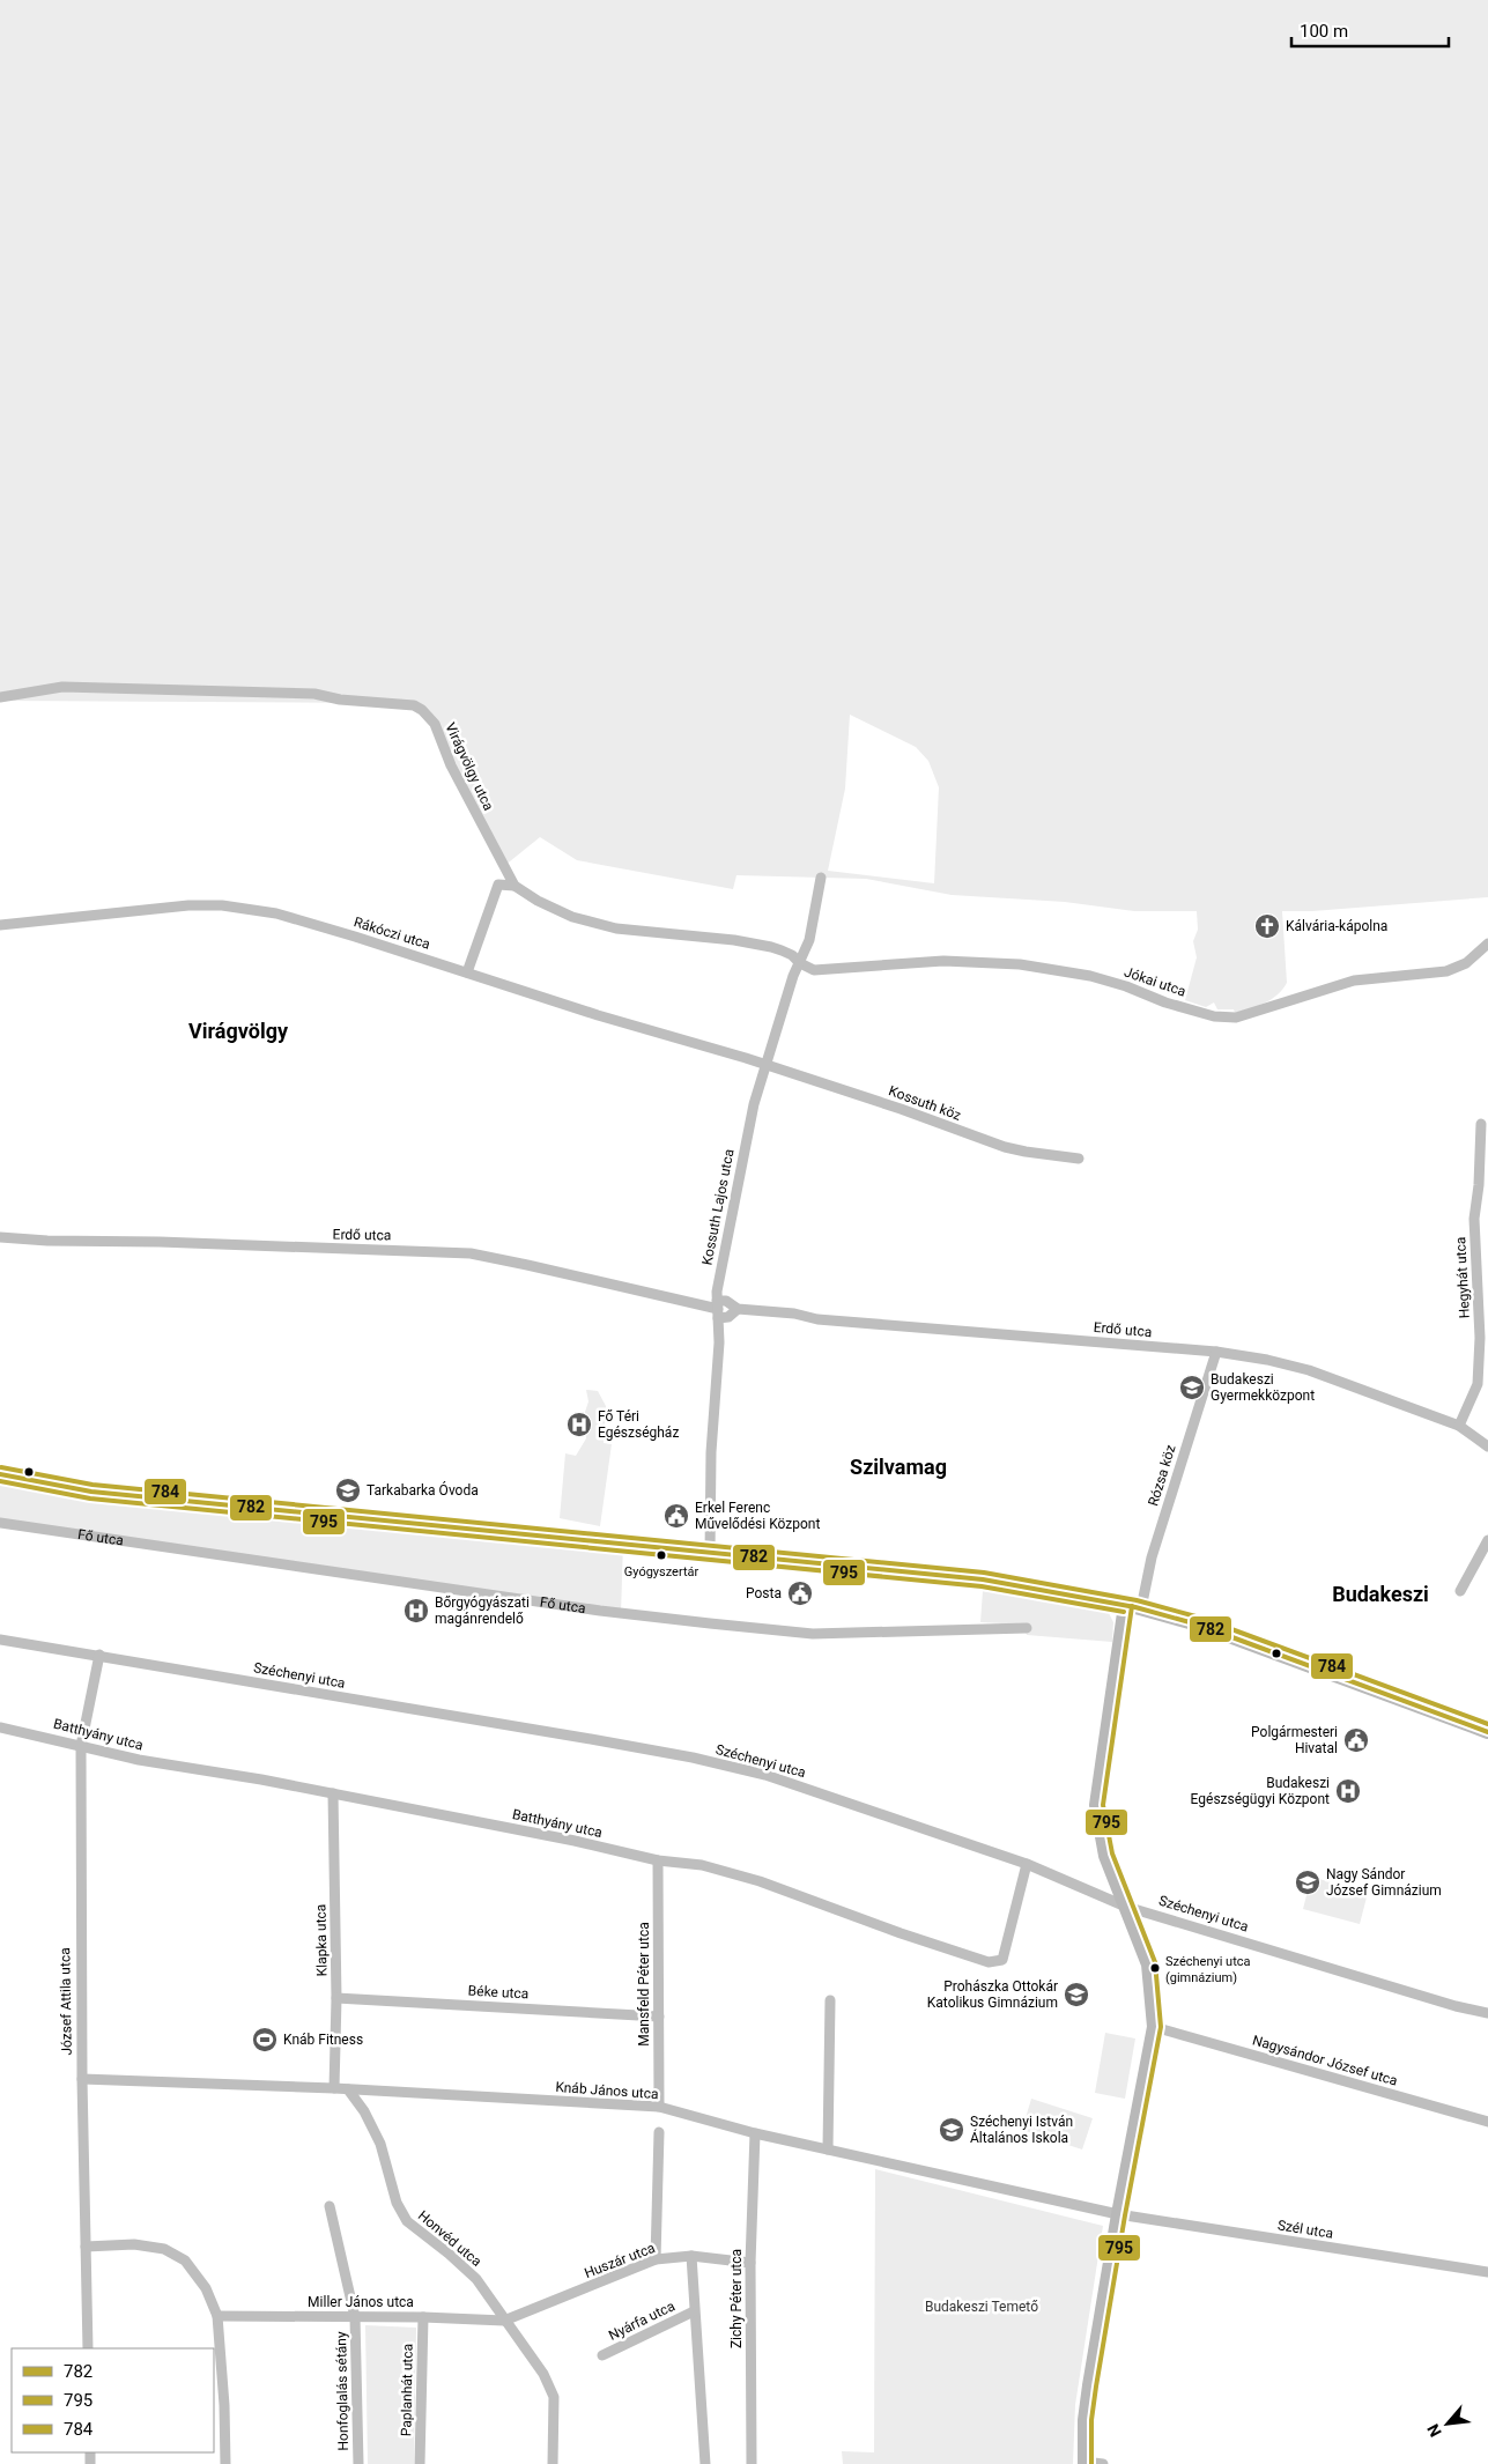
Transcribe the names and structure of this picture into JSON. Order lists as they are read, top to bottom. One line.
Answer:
{"streets":{"street":["Virágvölgy utca","Rákóczi utca","Jókai utca","Kossuth köz","Kossuth Lajos utca","Erdő utca","Hegyhát utca","Rózsa köz","Fő utca","Széchenyi utca","Batthyány utca","Klapka utca","Mansfeld Péter utca","Béke utca","József Attila utca","Nagysándor József utca","Knáb János utca","Szél utca","Honvéd utca","Huszár utca","Zichy Péter utca","Miller János utca","Nyárfa utca","Paplanhát utca","Honfoglalás sétány"]},"crossings":[["Virágvölgy utca","Jókai utca"],["Virágvölgy utca","Kossuth Lajos utca"],["Rákóczi utca","Kossuth köz"],["Rákóczi utca","Kossuth Lajos utca"],["Jókai utca","Kossuth Lajos utca"],["Kossuth köz","Kossuth Lajos utca"],["Kossuth Lajos utca","Erdő utca"],["Erdő utca","Hegyhát utca"],["Erdő utca","Rózsa köz"],["Széchenyi utca","Batthyány utca"],["Széchenyi utca","József Attila utca"],["Batthyány utca","Klapka utca"],["Batthyány utca","Mansfeld Péter utca"],["Batthyány utca","József Attila utca"],["Klapka utca","Béke utca"],["Klapka utca","Knáb János utca"],["Mansfeld Péter utca","Béke utca"],["Mansfeld Péter utca","Knáb János utca"],["József Attila utca","Knáb János utca"],["Knáb János utca","Szél utca"],["Knáb János utca","Honvéd utca"],["Knáb János utca","Zichy Péter utca"],["Honvéd utca","Huszár utca"],["Honvéd utca","Miller János utca"],["Huszár utca","Zichy Péter utca"],["Huszár utca","Miller János utca"],["Miller János utca","Paplanhát utca"],["Miller János utca","Honfoglalás sétány"]],"districts":["Virágvölgy","Szilvamag","Budakeszi"],"parks":["Budakeszi Temető"],"places":{"church":["Kálvária-kápolna"],"school or university":["Budakeszi Gyermekközpont","Tarkabarka Óvoda","Nagy Sándor József Gimnázium","Prohászka Ottokár Katolikus Gimnázium","Széchenyi István Általános Iskola"],"hospital":["Fő Téri Egészségház","Bőrgyógyászati magánrendelő","Budakeszi Egészségügyi Központ"],"public building":["Erkel Ferenc Művelődési Központ","Posta","Polgármesteri Hivatal"],"other":["Gyógyszertár","Széchenyi utca (gimnázium)"],"sports":["Knáb Fitness"]},"lines":["transit line 784","transit line 782","transit line 795"],"legend":["782","795","784"],"scale_bar":"100 m","north":"bottom left"}
